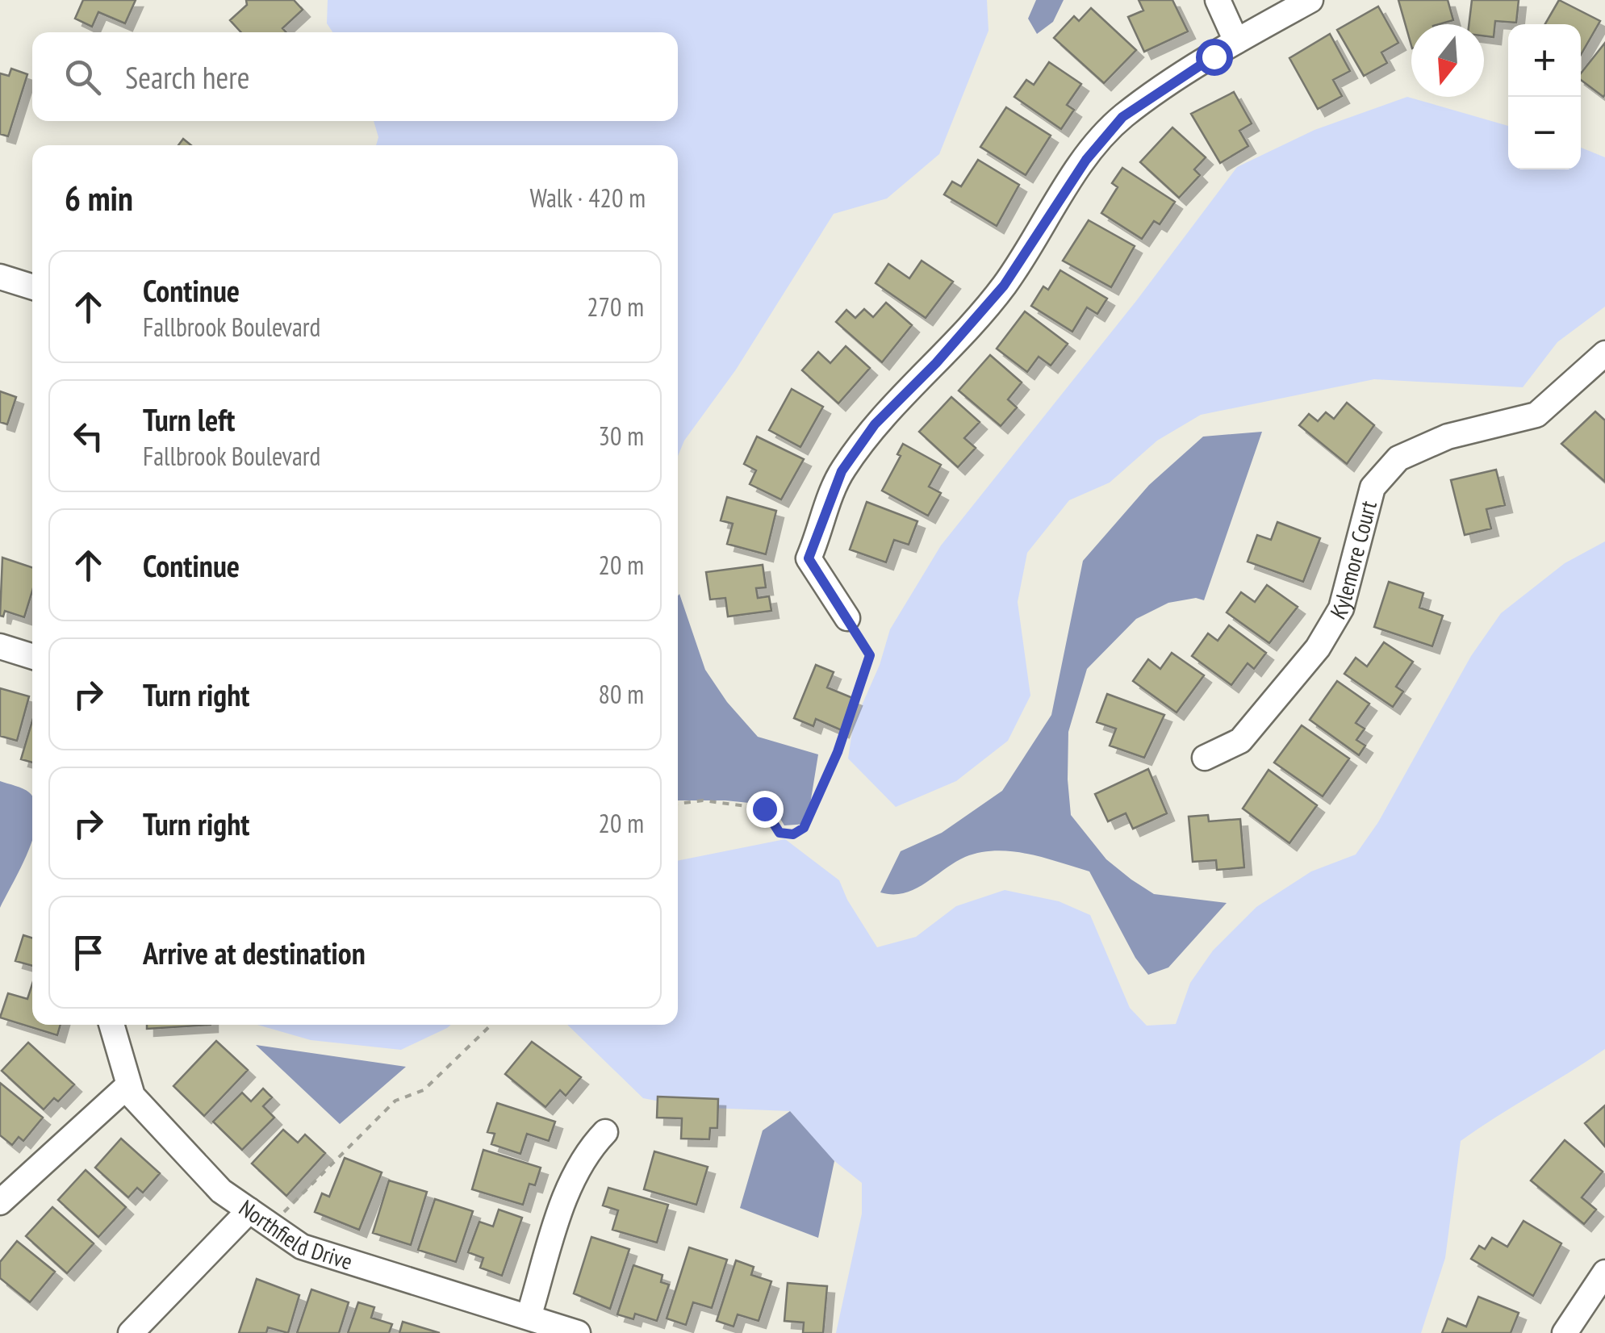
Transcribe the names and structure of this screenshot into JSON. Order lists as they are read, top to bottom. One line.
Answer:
{"streets":{"street":["Kylemore Court","Northfield Drive"]},"north":"bottom","page":{"map_buttons":["+","−"],"search":"Search here","heading":["6 min","Walk · 420 m"],"list":[["Continue","Fallbrook Boulevard","270 m"],["Turn left","Fallbrook Boulevard","30 m"],["Continue","20 m"],["Turn right","80 m"],["Turn right","20 m"],"Arrive at destination"]}}
